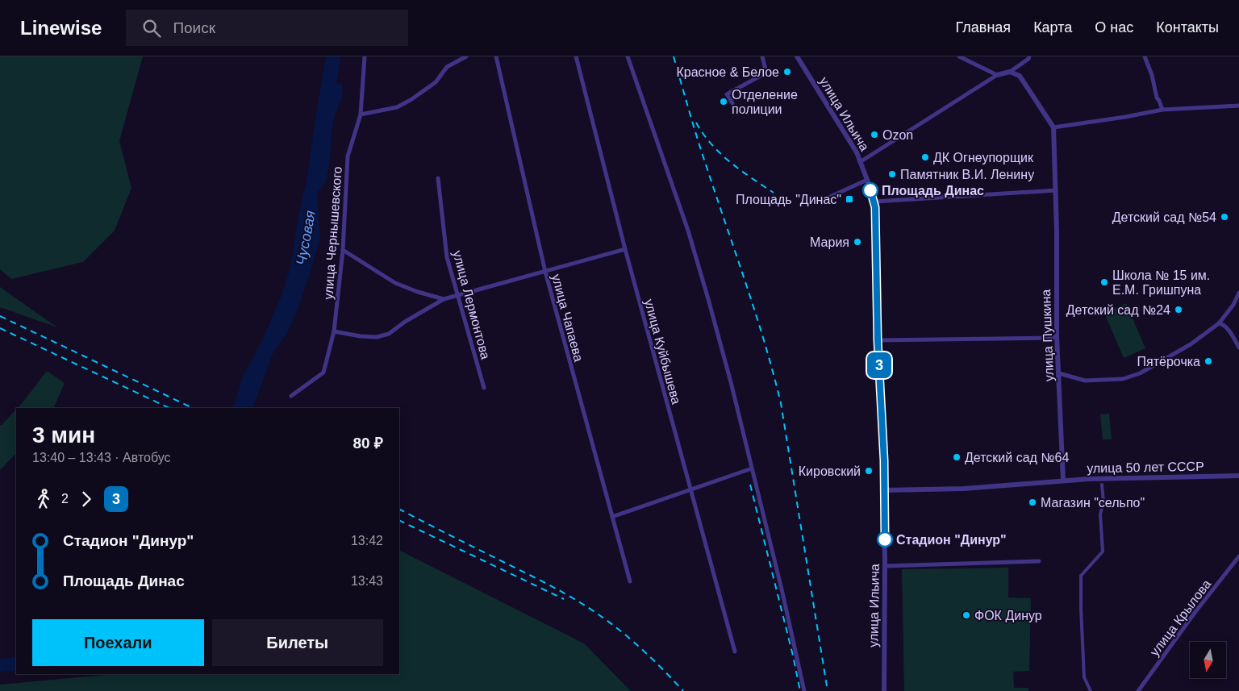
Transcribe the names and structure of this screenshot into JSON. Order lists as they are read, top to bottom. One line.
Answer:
{"streets":{"street":["улица Ильича","улица Чернышевского","улица Лермонтова","улица Чапаева","улица Пушкина","улица Куйбышева","улица 50 лет СССР","улица Крылова"]},"crossings":[["улица Ильича","улица 50 лет СССР"],["улица Пушкина","улица 50 лет СССР"]],"water":["Чусовая"],"places":{"other":["Красное & Белое","Отделение полиции","Ozon","ДК Огнеупорщик","Памятник В.И. Ленину","Площадь Динас","Детский сад №54","Мария","Школа № 15 им. Е.М. Гришпуна","Детский сад №24","Пятёрочка","Детский сад №64","Кировский","Магазин \"сельпо\"","Стадион \"Динур\"","ФОК Динур"],"transit":["Площадь \"Динас\""]},"lines":["bus line 3"],"north":"bottom","page":{"header":"Linewise","search":"Поиск","nav":["Главная","Карта","О нас","Контакты"],"on_map":"3","heading":["3 мин","13:40 – 13:43 · Автобус","80 ₽"],"legs":["2","3"],"list":[{"name":"Стадион \"Динур\"","value":"13:42"},{"name":"Площадь Динас","value":"13:43"}],"buttons":["Поехали","Билеты"]}}
